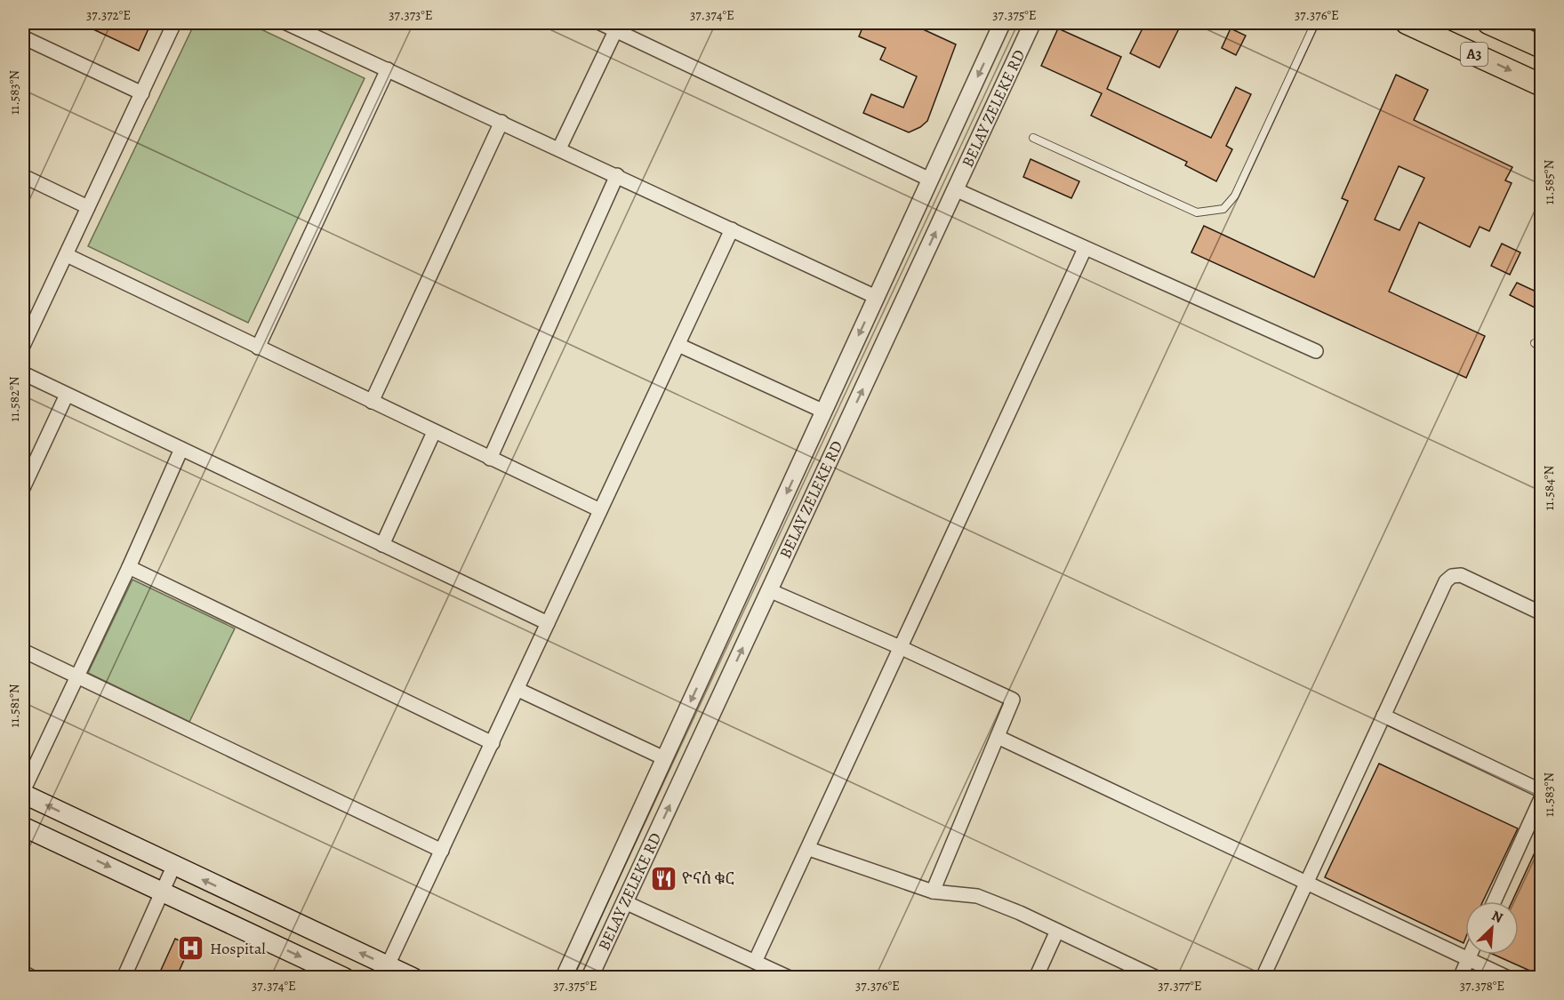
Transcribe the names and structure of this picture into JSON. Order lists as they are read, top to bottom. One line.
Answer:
{"streets":{"highway":["A3"],"street":["BELAY ZELEKE RD"]},"places":{"restaurant":["ዮናስ ቁር"],"hospital":["Hospital"]},"north":"top right","coordinates":["37.372°E","37.373°E","37.374°E","37.375°E","37.376°E","11.583°N","11.585°N","11.582°N","11.584°N","11.581°N","37.377°E","37.378°E"]}
